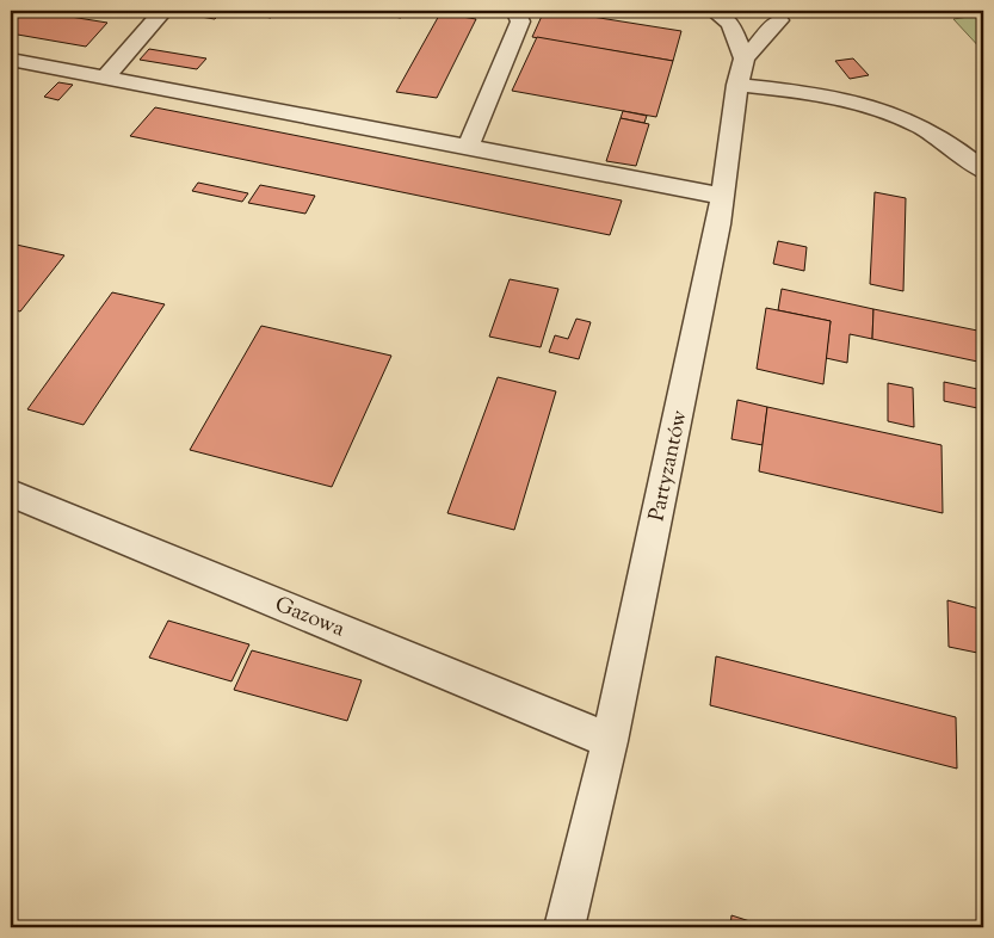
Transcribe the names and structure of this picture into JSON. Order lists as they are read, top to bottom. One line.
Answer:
{"streets":{"street":["Partyzantów","Gazowa"]},"crossings":[["Partyzantów","Gazowa"]]}
